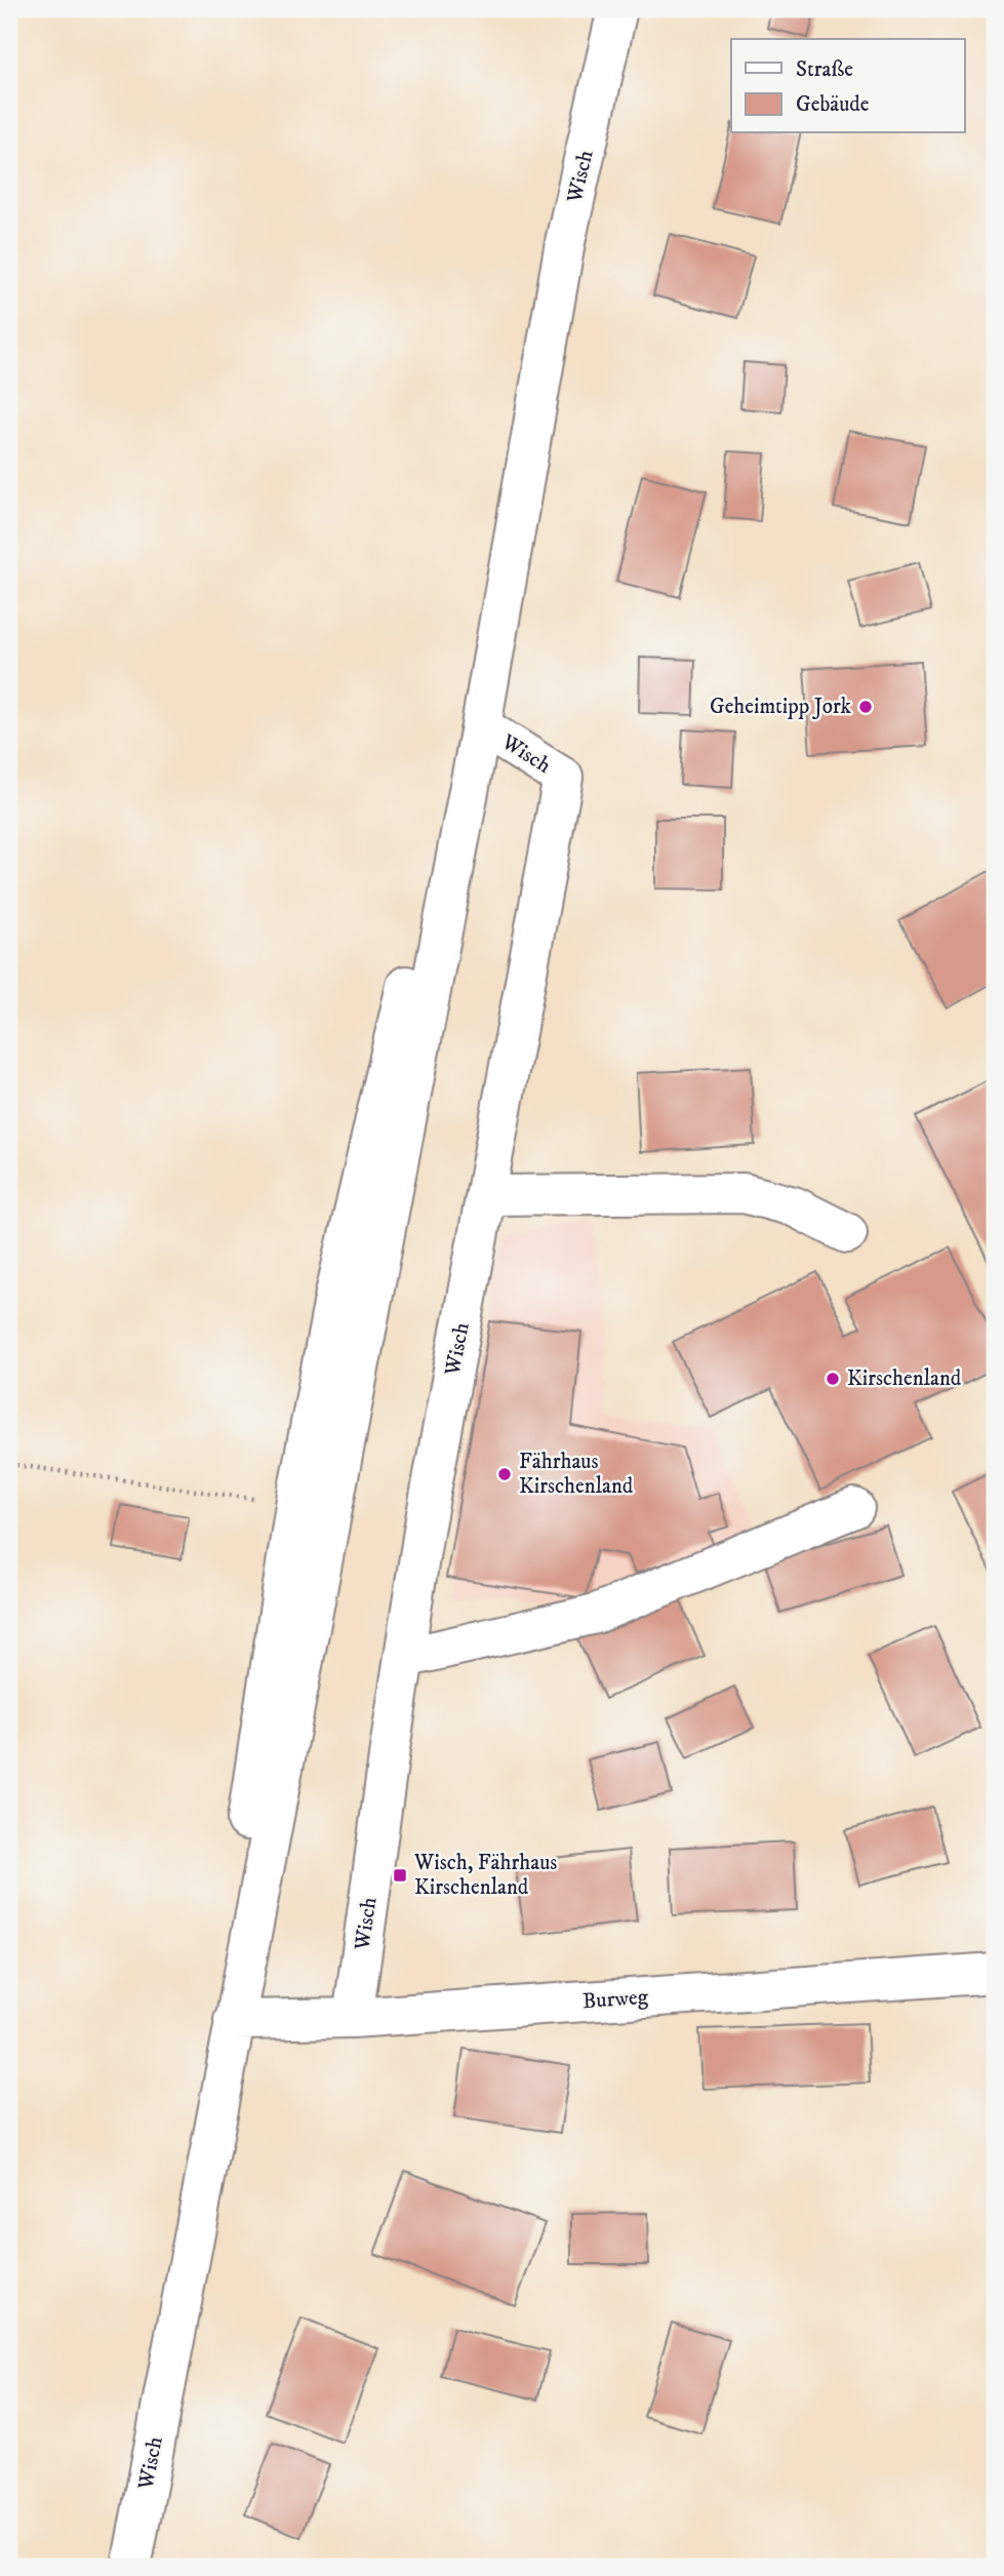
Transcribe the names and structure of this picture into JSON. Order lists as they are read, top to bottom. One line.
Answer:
{"streets":{"street":["Wisch","Burweg"]},"crossings":[["Wisch","Burweg"]],"places":{"other":["Geheimtipp Jork","Kirschenland","Fährhaus Kirschenland"],"transit":["Wisch, Fährhaus Kirschenland"]},"legend":["Straße","Gebäude"]}
